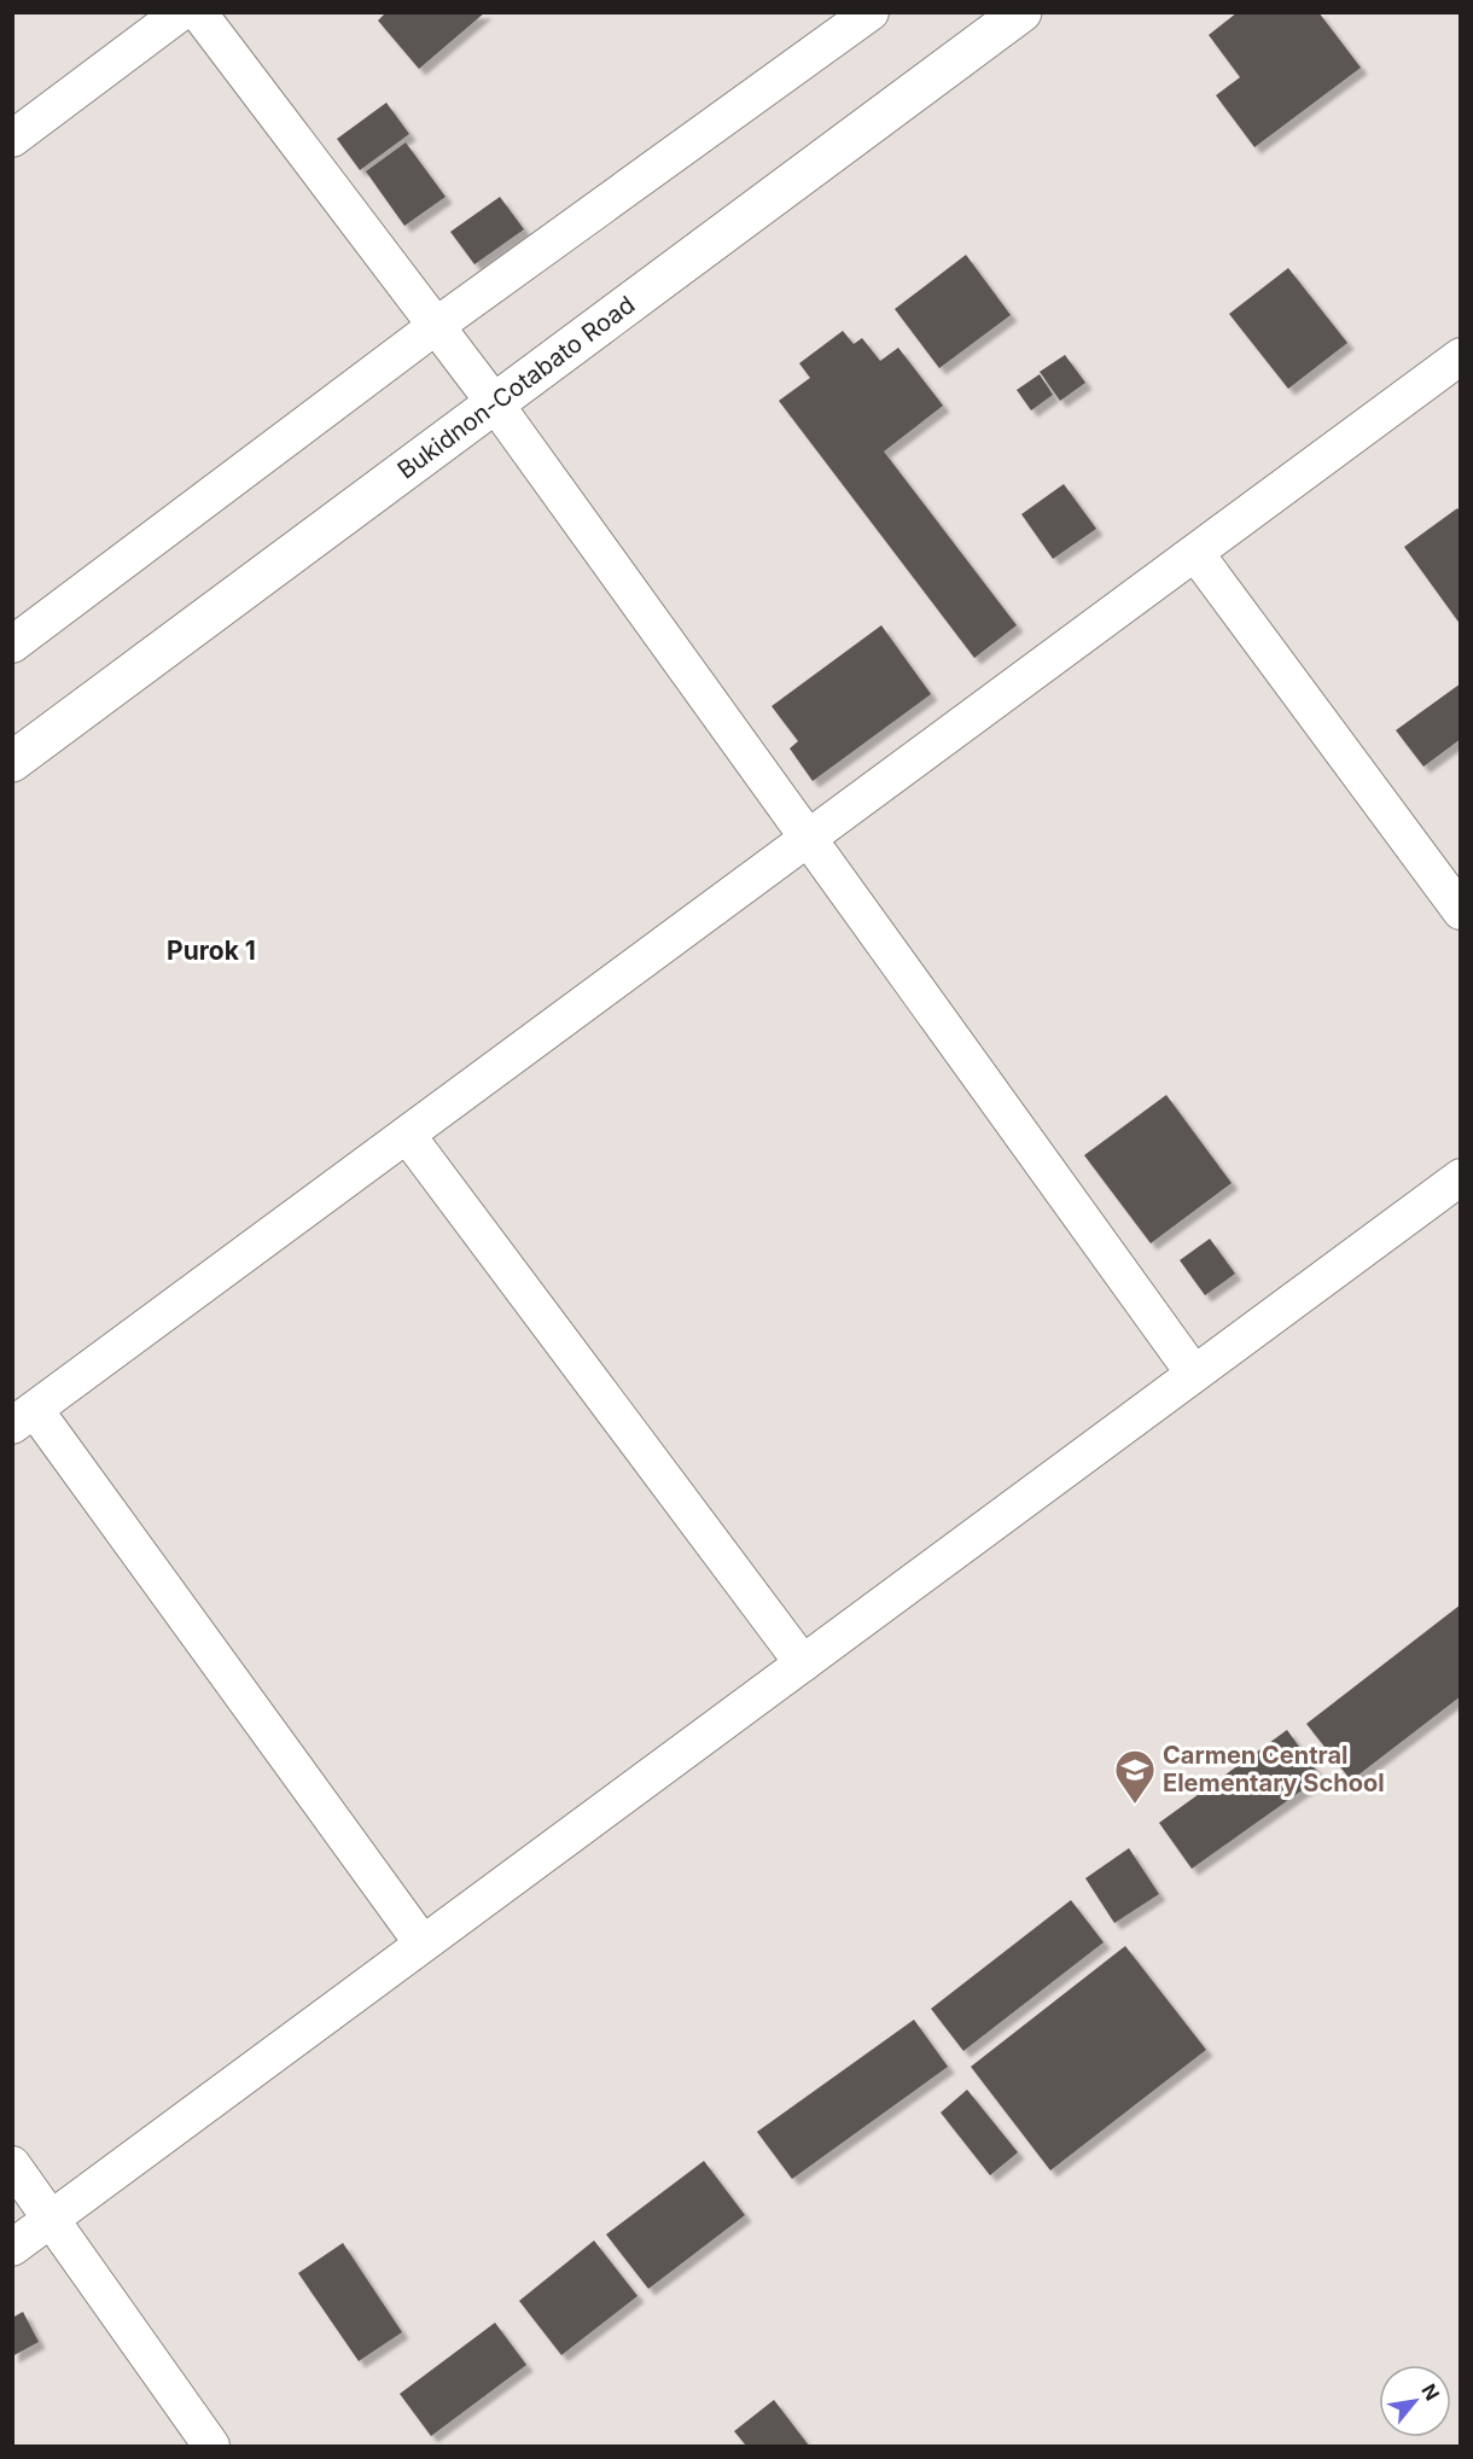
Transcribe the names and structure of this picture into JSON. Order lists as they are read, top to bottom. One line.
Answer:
{"streets":{"highway":["Bukidnon-Cotabato Road"]},"districts":["Purok 1"],"places":{"school or university":["Carmen Central Elementary School"]},"north":"top right"}
